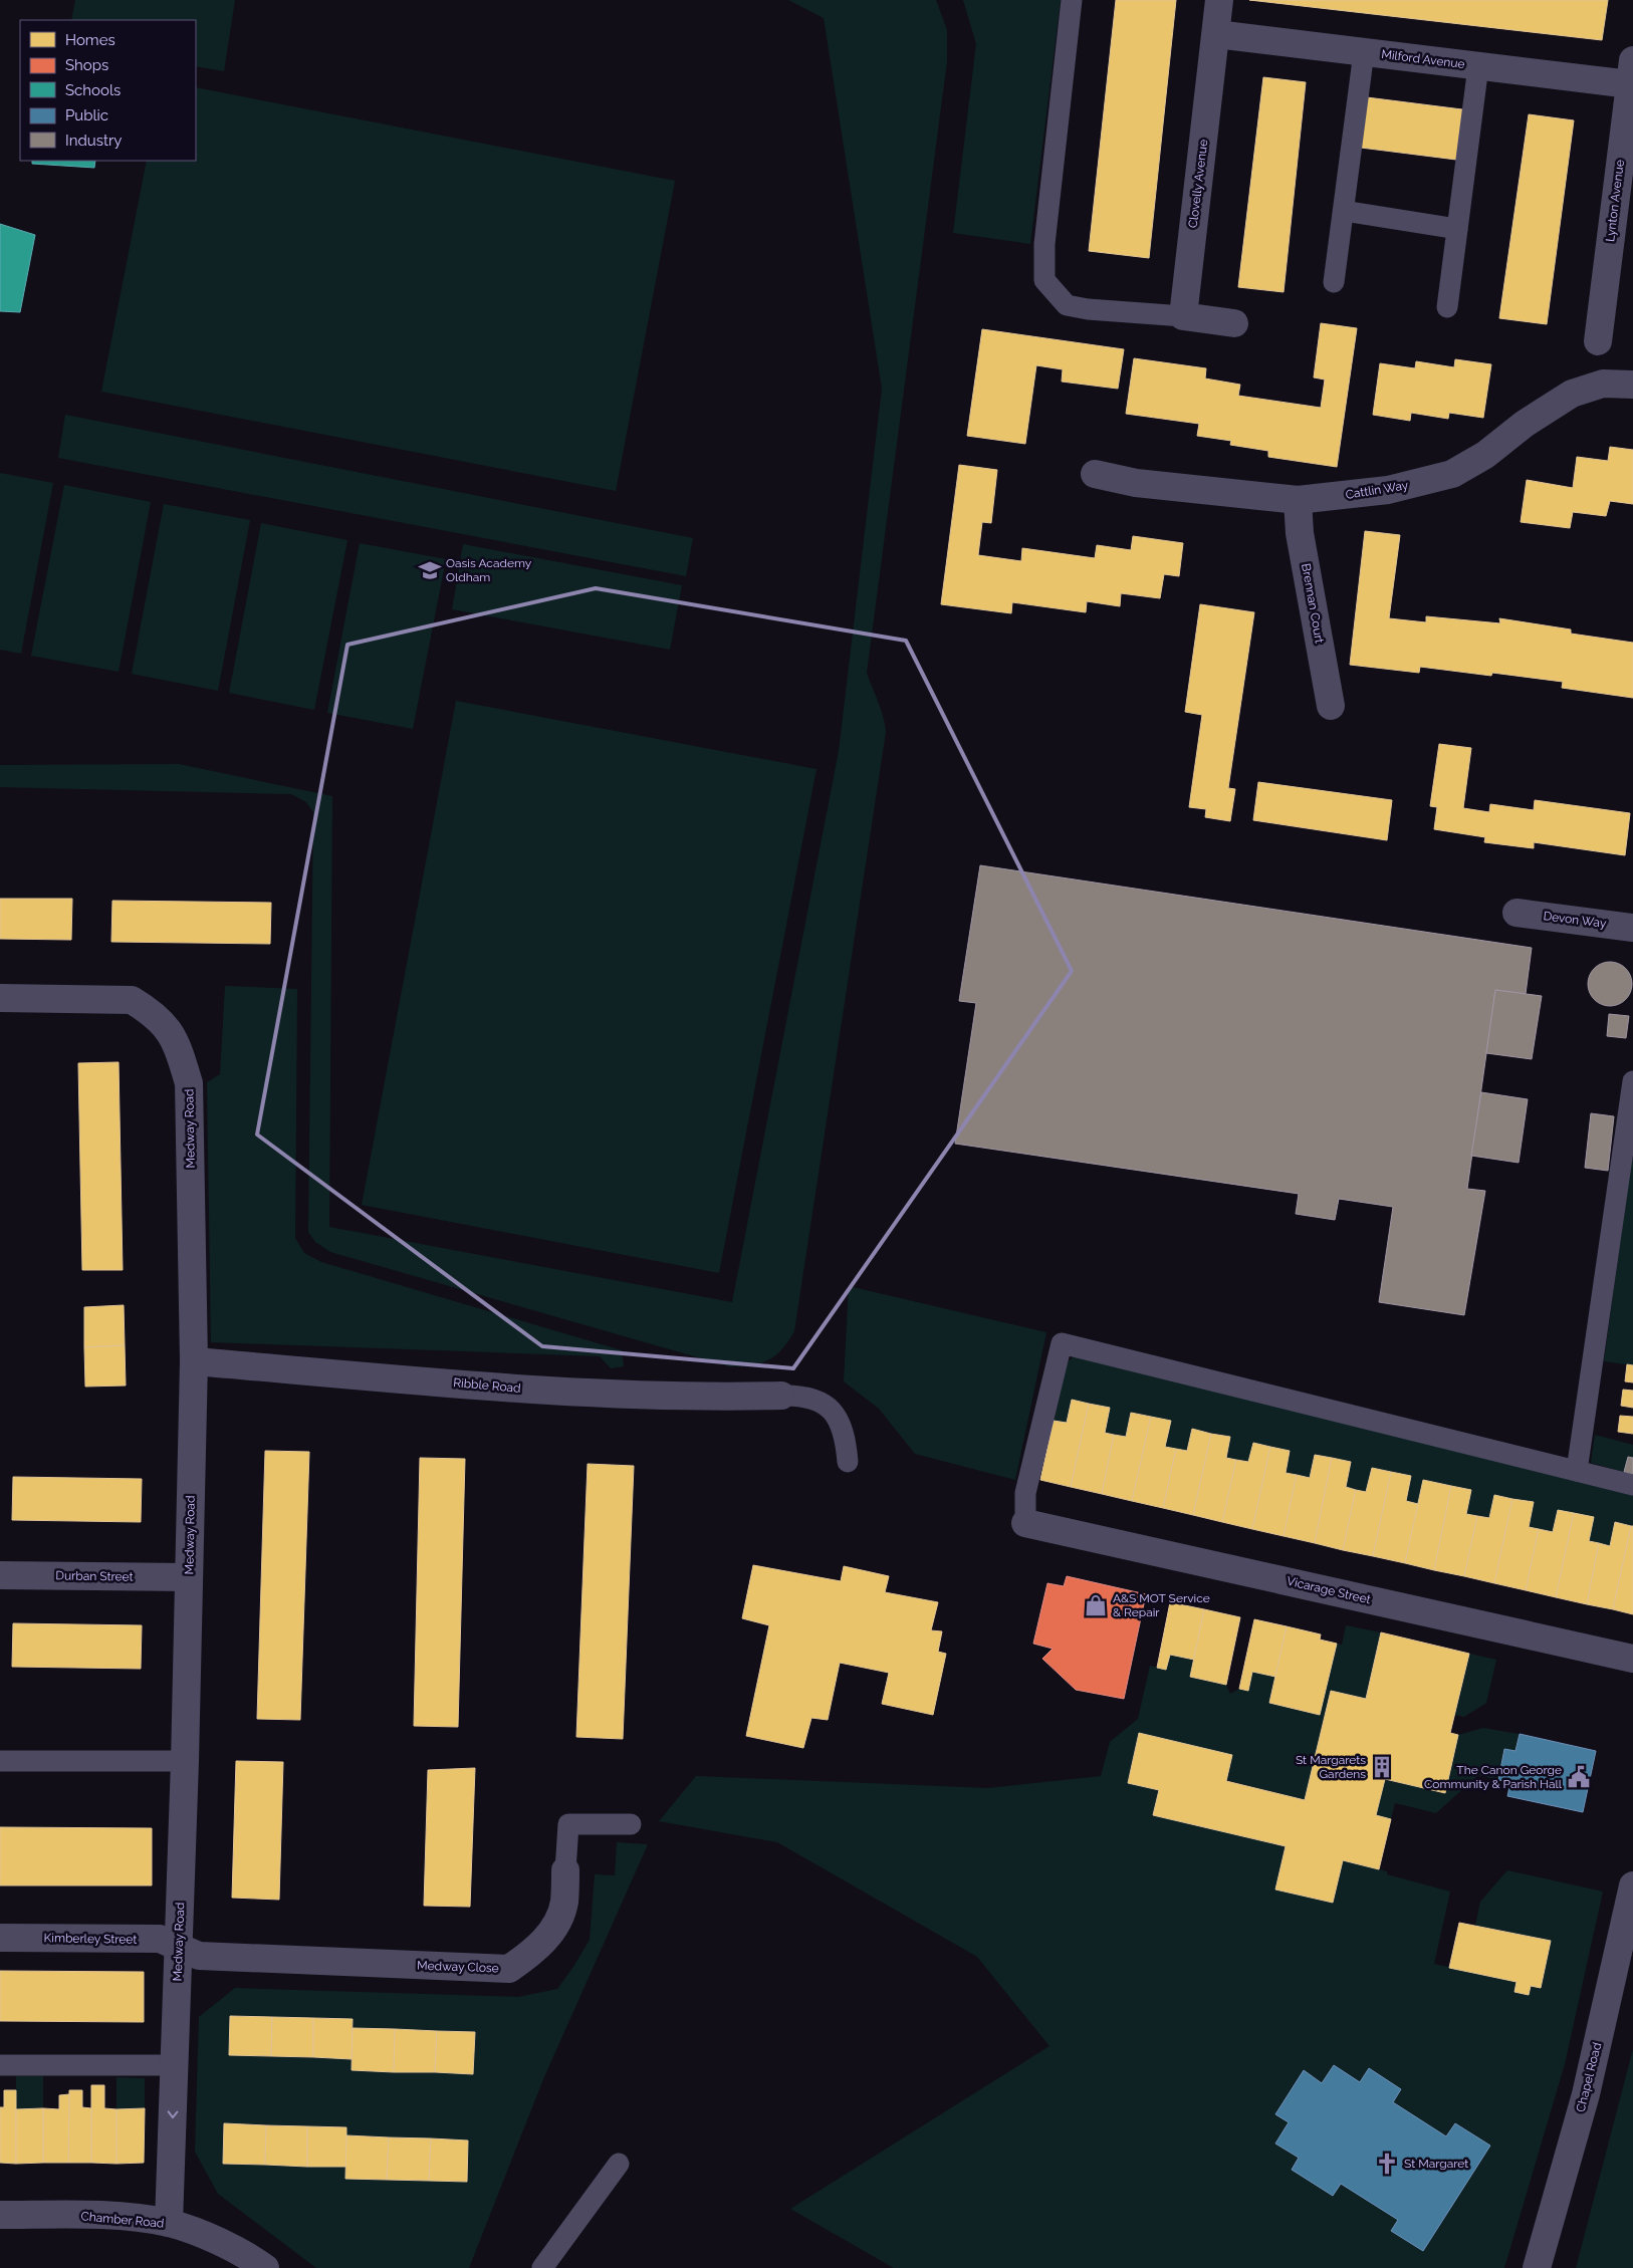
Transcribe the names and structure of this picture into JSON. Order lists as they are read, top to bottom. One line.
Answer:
{"streets":{"street":["Milford Avenue","Clovelly Avenue","Lynton Avenue","Cattlin Way","Brennan Court","Devon Way","Medway Road","Ribble Road","Durban Street","Vicarage Street","Kimberley Street","Medway Close","Chapel Road","Chamber Road"]},"crossings":[["Milford Avenue","Clovelly Avenue"],["Milford Avenue","Lynton Avenue"],["Cattlin Way","Brennan Court"],["Medway Road","Ribble Road"],["Medway Road","Durban Street"],["Medway Road","Kimberley Street"],["Medway Road","Medway Close"],["Medway Road","Chamber Road"],["Kimberley Street","Medway Close"]],"places":{"school or university":["Oasis Academy Oldham"],"shop":["A&S MOT Service & Repair"],"building":["St Margarets Gardens"],"public building":["The Canon George Community & Parish Hall"],"church":["St Margaret"]},"legend":["Homes","Shops","Schools","Public","Industry"]}
